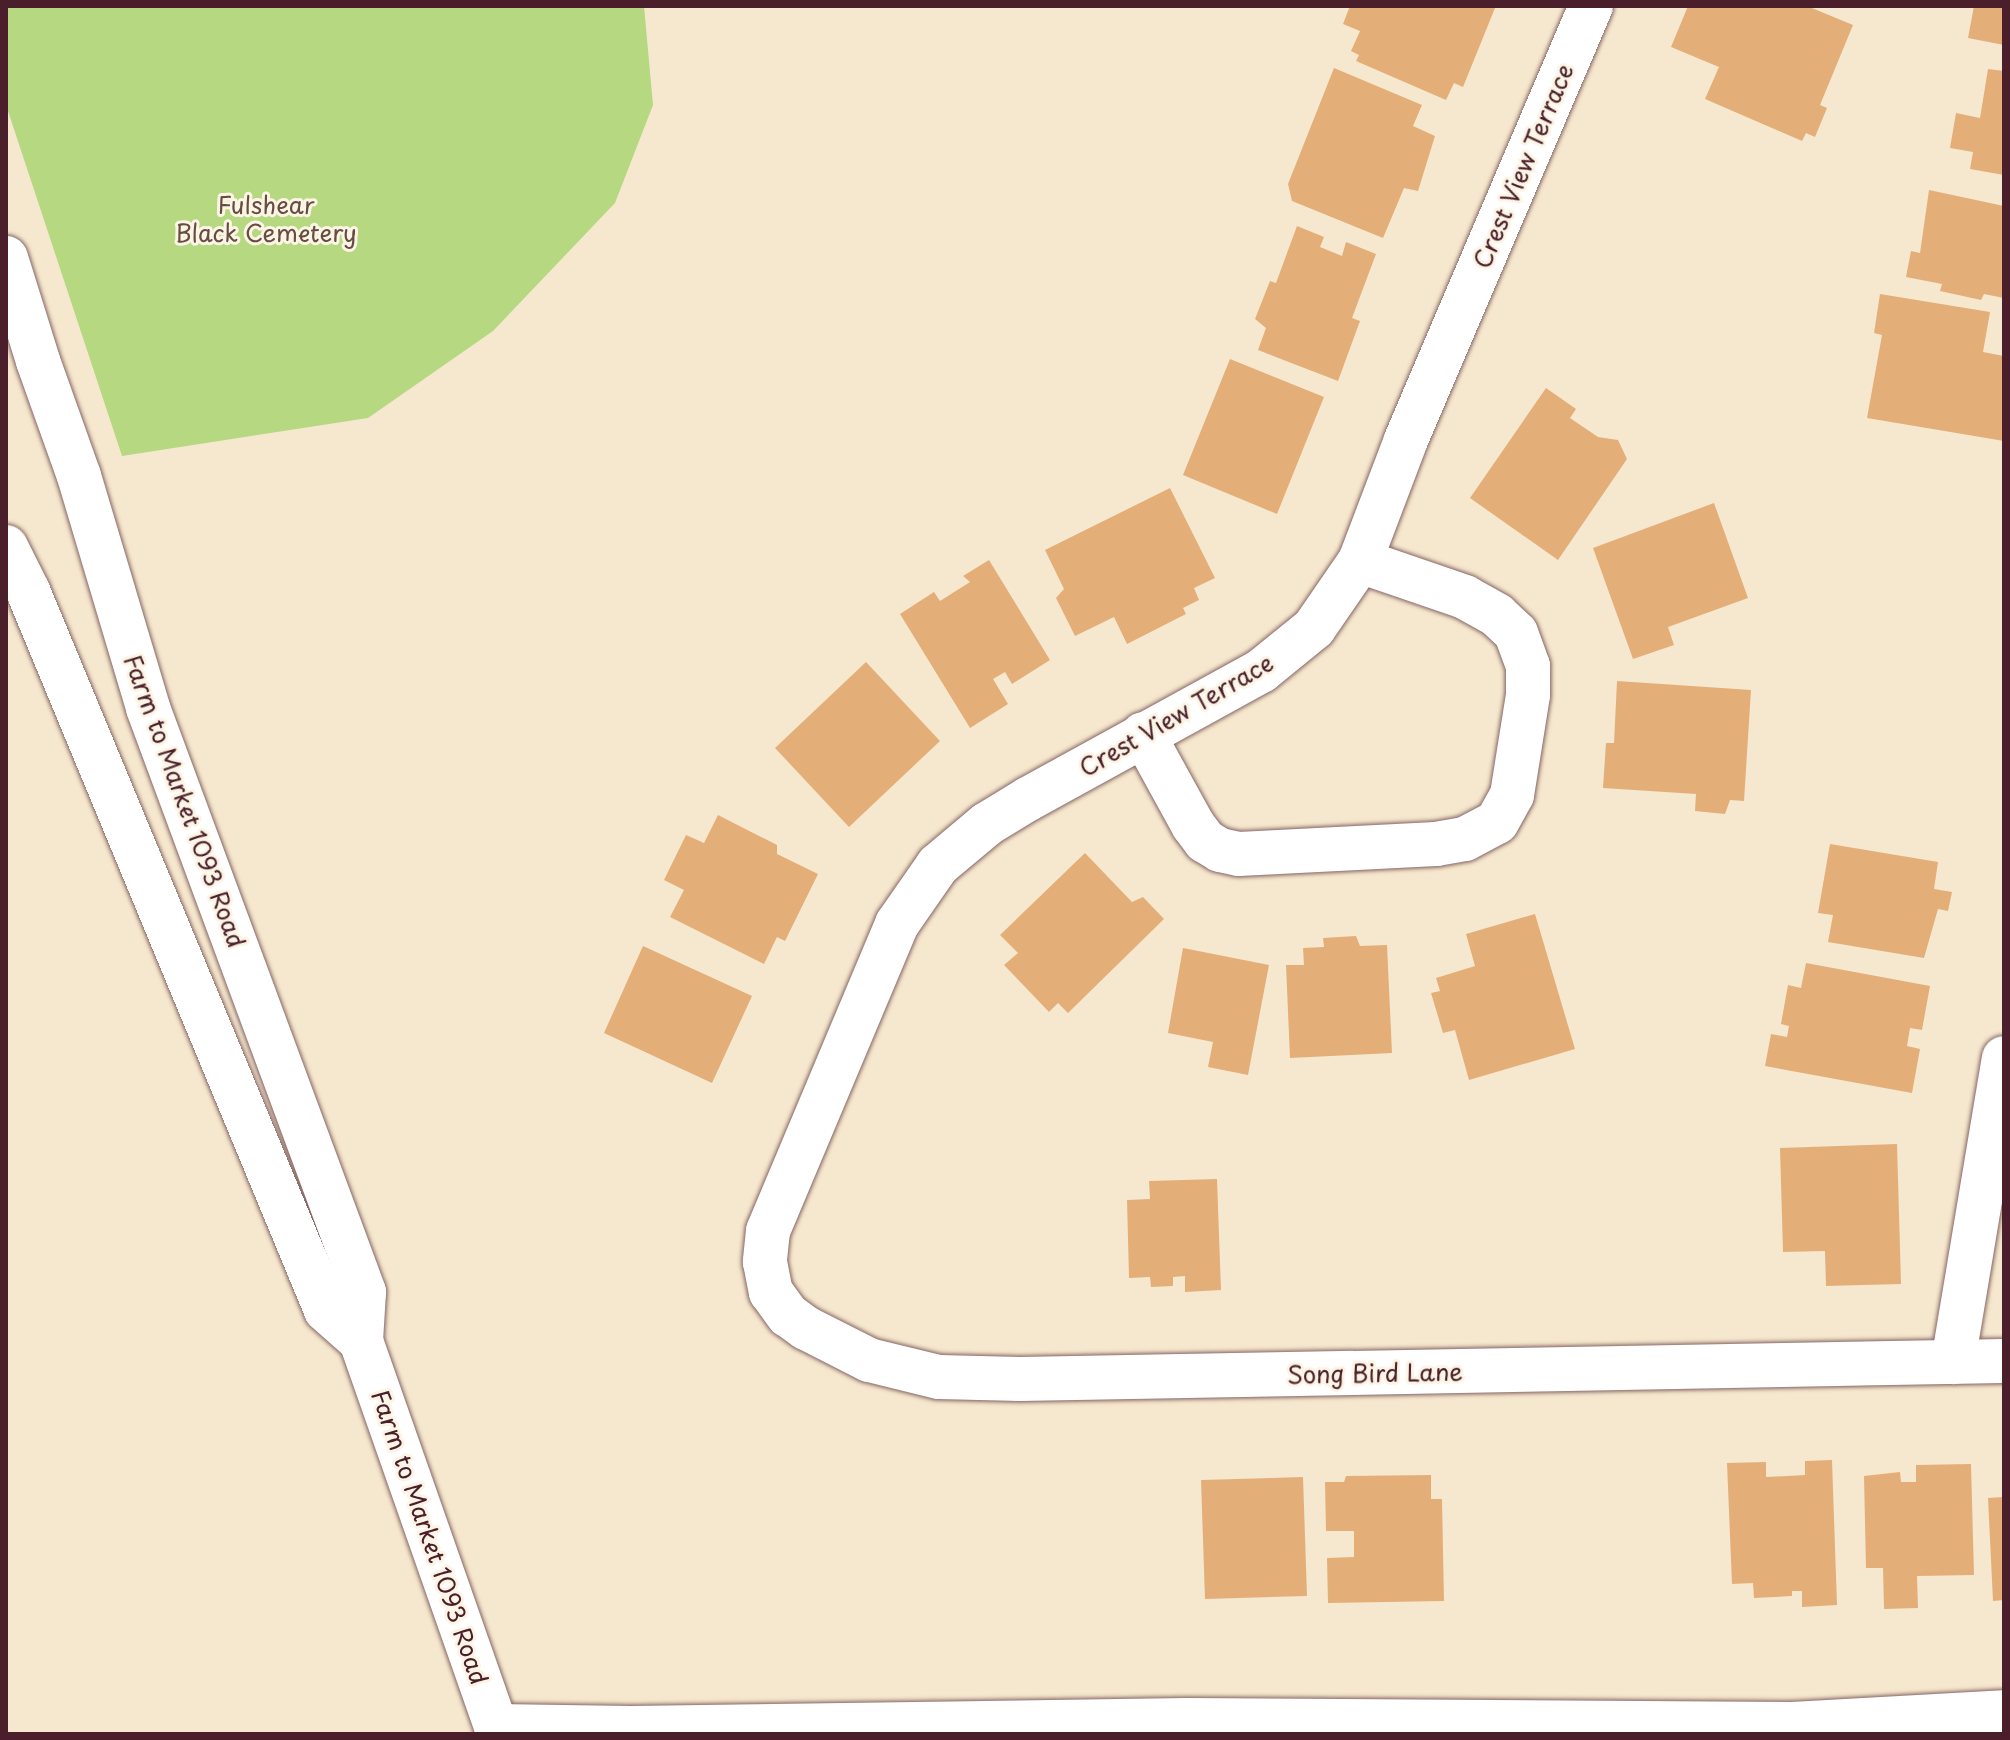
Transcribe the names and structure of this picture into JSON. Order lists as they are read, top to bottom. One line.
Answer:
{"streets":{"street":["Crest View Terrace","Farm to Market 1093 Road","Song Bird Lane"]},"crossings":[["Crest View Terrace","Song Bird Lane"]],"parks":["Fulshear Black Cemetery"]}
